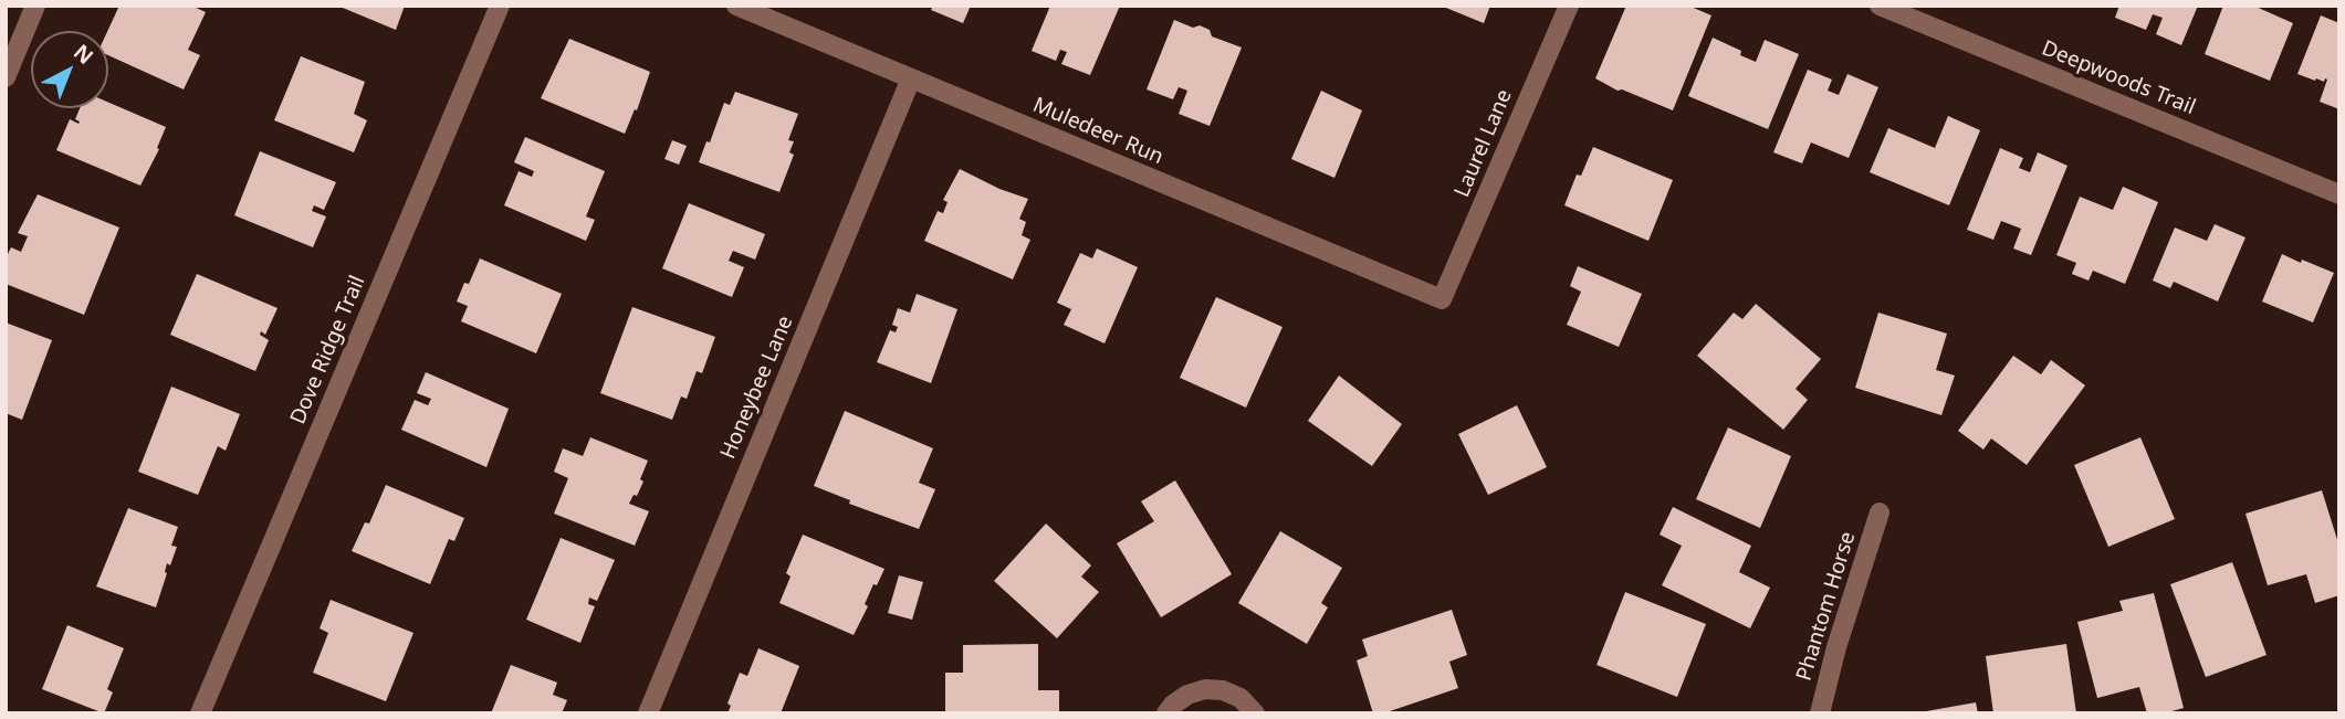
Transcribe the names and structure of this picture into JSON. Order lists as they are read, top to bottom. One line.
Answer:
{"streets":{"street":["Deepwoods Trail","Muledeer Run","Laurel Lane","Dove Ridge Trail","Honeybee Lane","Phantom Horse"]},"crossings":[["Muledeer Run","Laurel Lane"],["Muledeer Run","Honeybee Lane"]],"north":"top right"}
